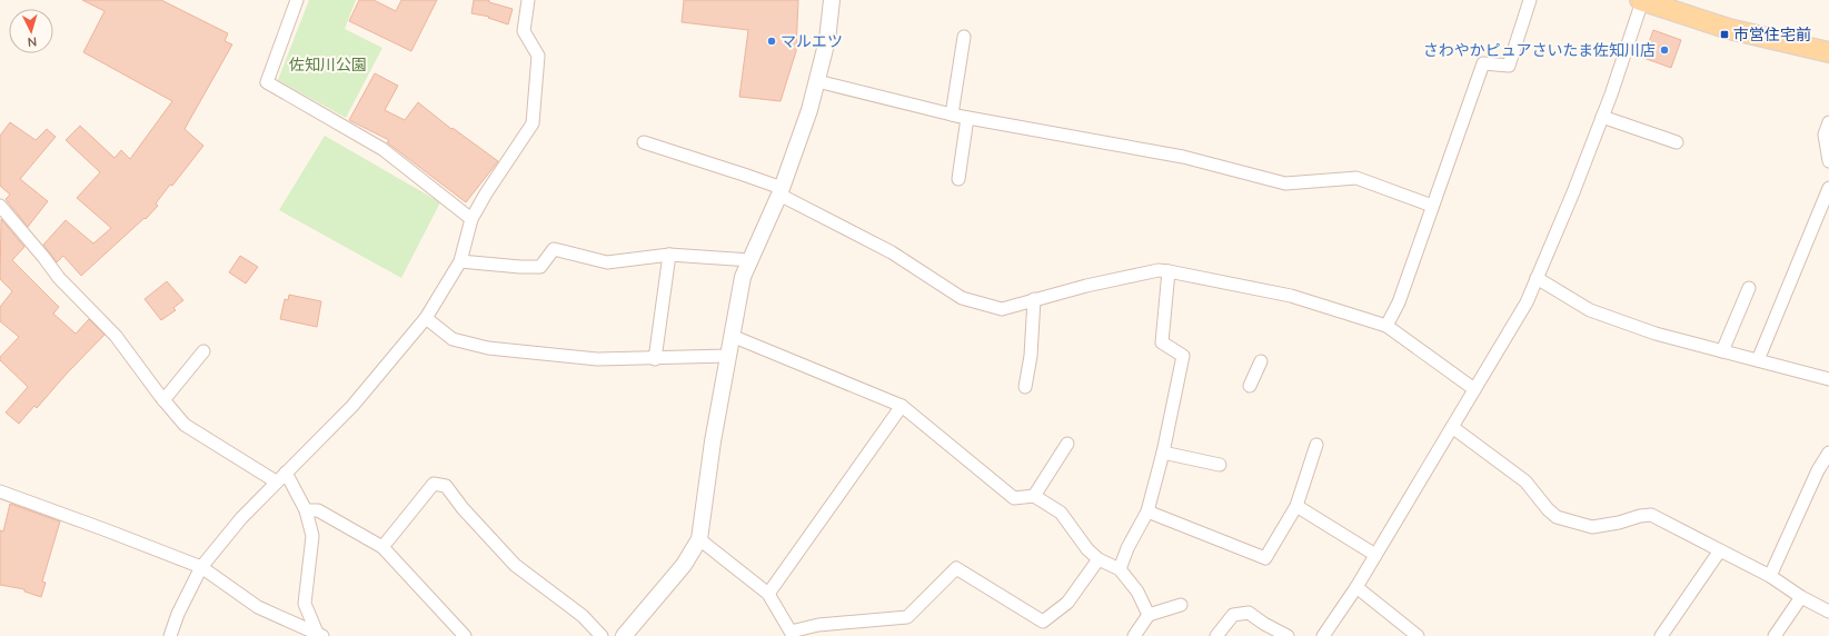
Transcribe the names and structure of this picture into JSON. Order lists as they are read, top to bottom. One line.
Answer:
{"parks":["佐知川公園"],"places":{"transit":["市営住宅前"],"other":["マルエツ","さわやかピュアさいたま佐知川店"]},"north":"bottom"}
